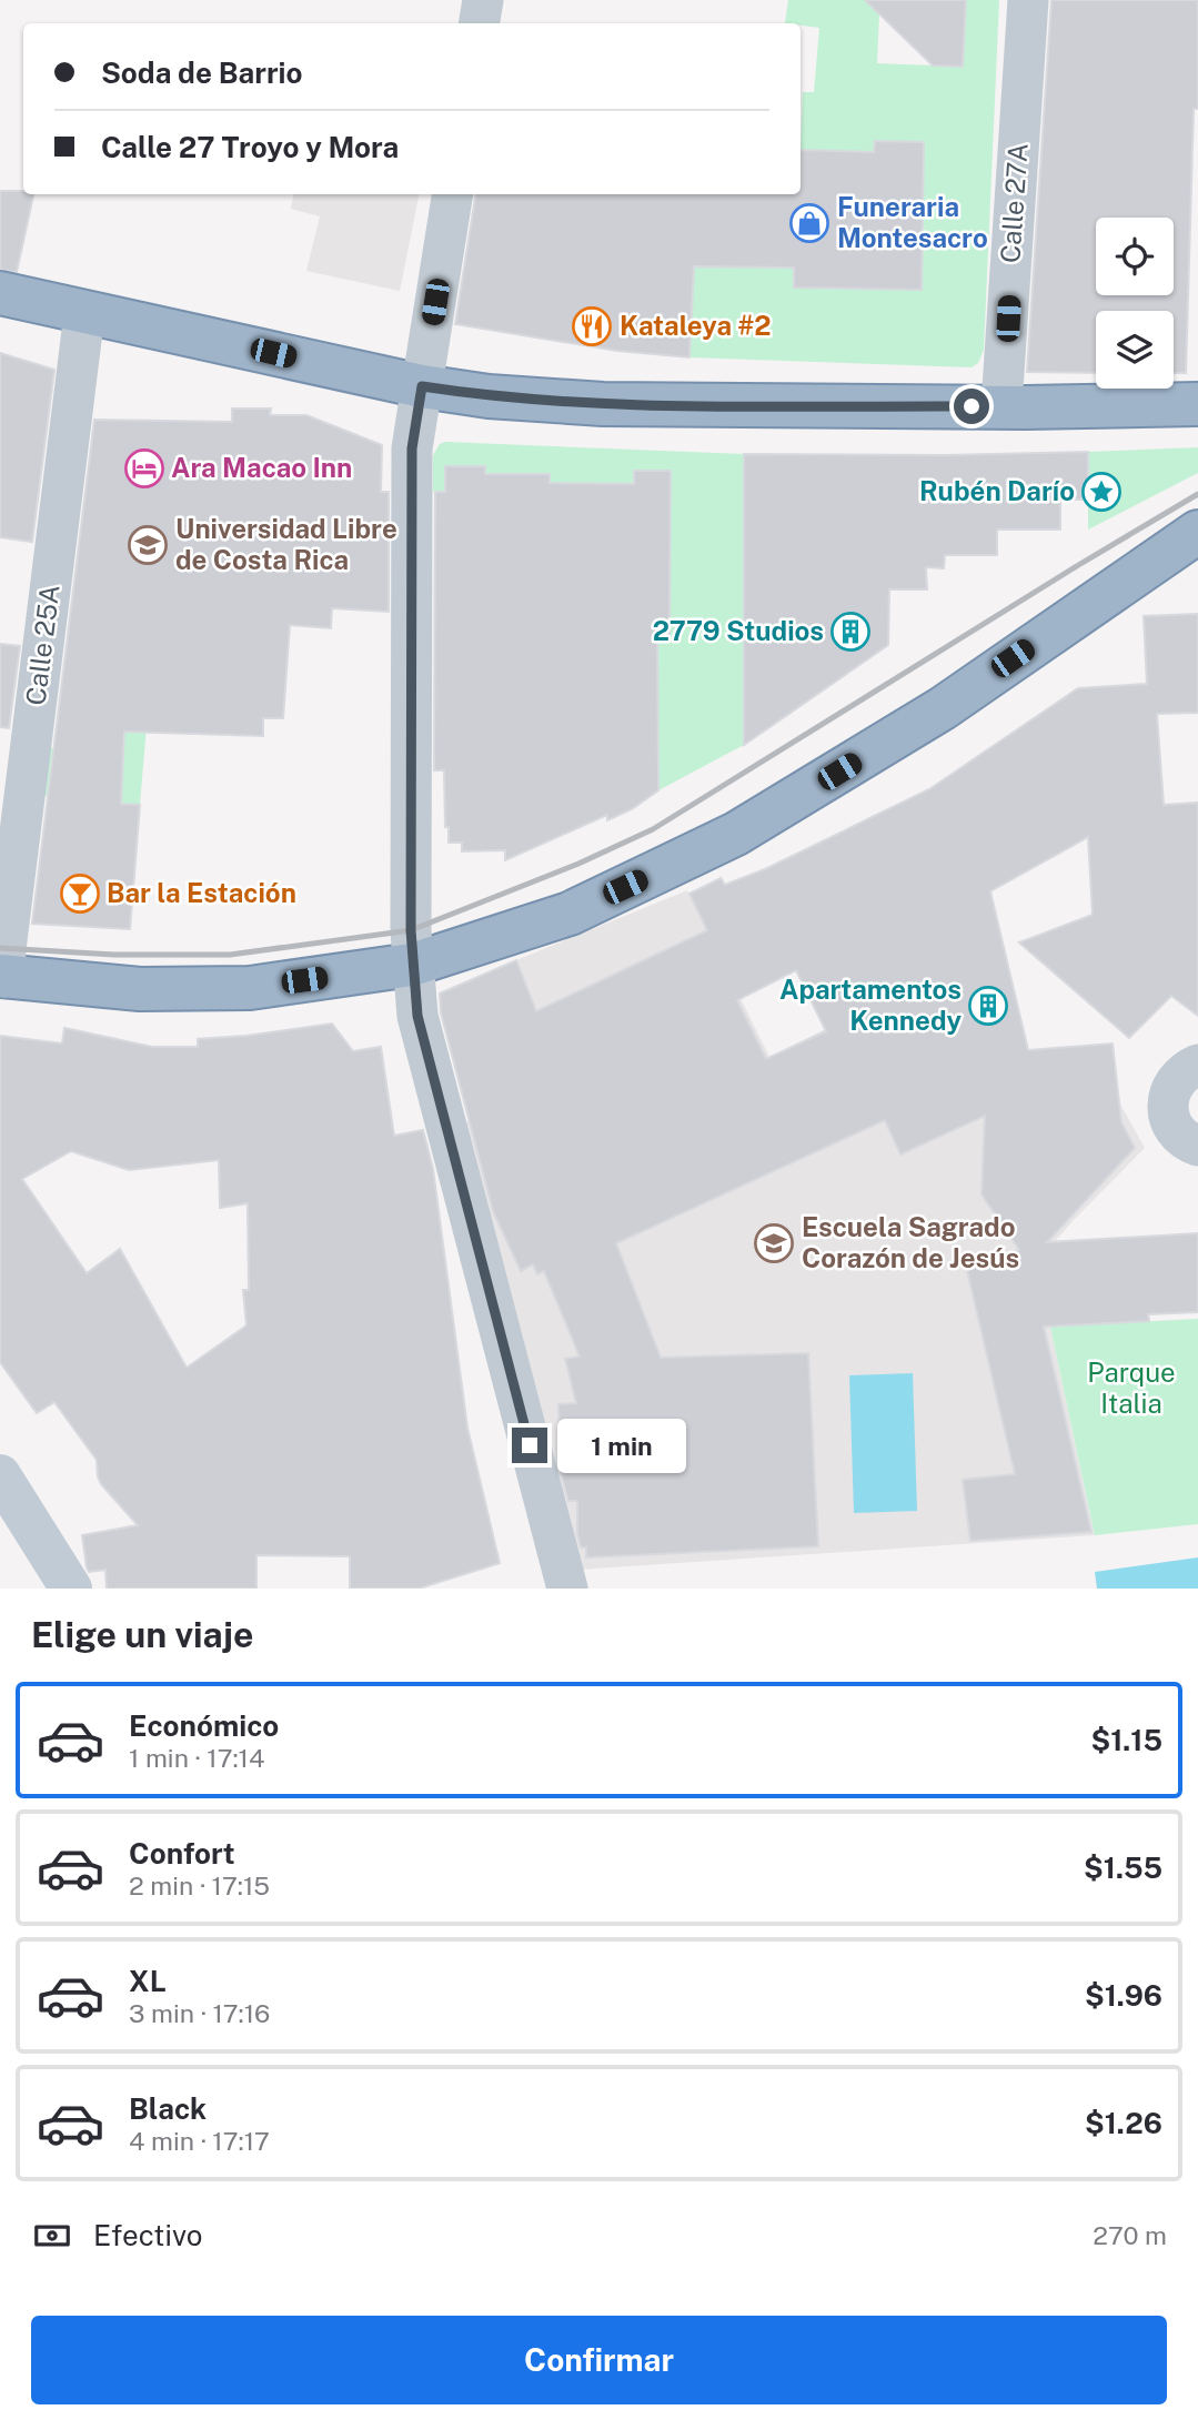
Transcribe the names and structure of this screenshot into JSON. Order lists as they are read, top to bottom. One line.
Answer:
{"streets":{"street":["Calle 27A","Calle 25A"]},"parks":["Parque Italia"],"places":{"shop":["Funeraria Montesacro"],"restaurant":["Kataleya #2"],"hotel":["Ara Macao Inn"],"place":["Rubén Darío"],"school or university":["Universidad Libre de Costa Rica","Escuela Sagrado Corazón de Jesús"],"building":["2779 Studios","Apartamentos Kennedy"],"bar":["Bar la Estación"]},"page":{"banner":["Soda de Barrio","Calle 27 Troyo y Mora"],"bubble":"1 min","heading":"Elige un viaje","list":[{"name":"Económico","note":"1 min · 17:14","value":"$1.15"},{"name":"Confort","note":"2 min · 17:15","value":"$1.55"},{"name":"XL","note":"3 min · 17:16","value":"$1.96"},{"name":"Black","note":"4 min · 17:17","value":"$1.26"}],"pay":["Efectivo","270 m"],"buttons":"Confirmar"}}
